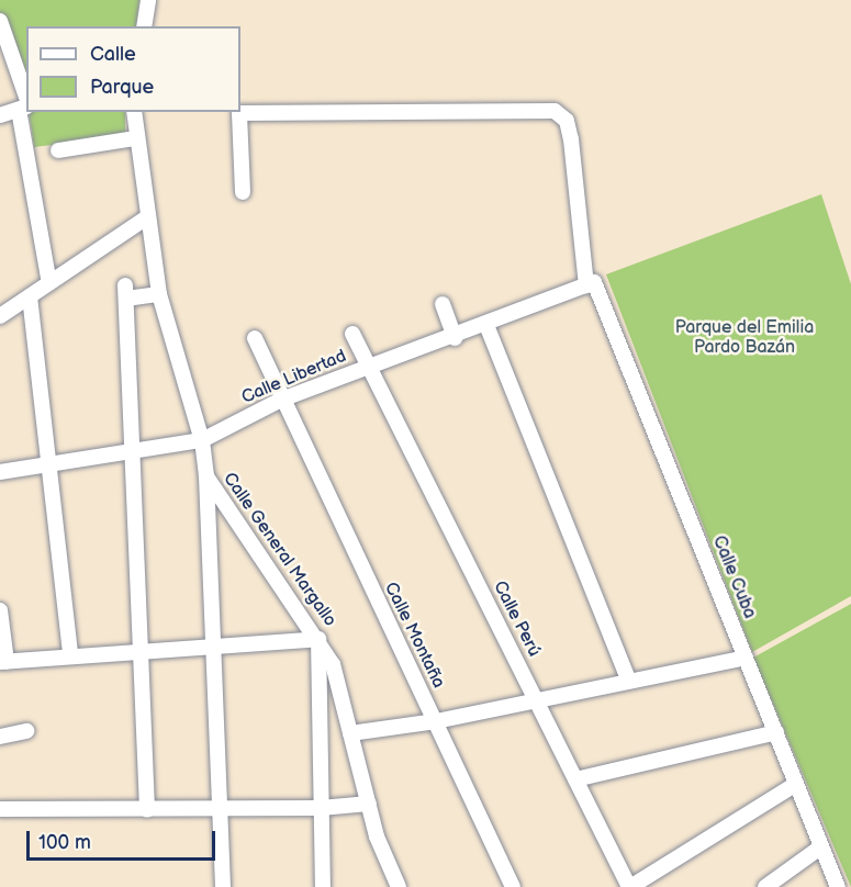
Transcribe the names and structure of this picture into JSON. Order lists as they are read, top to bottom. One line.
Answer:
{"streets":{"street":["Calle Libertad","Calle General Margallo","Calle Cuba","Calle Perú","Calle Montaña"]},"crossings":[["Calle Libertad","Calle General Margallo"],["Calle Libertad","Calle Cuba"],["Calle Libertad","Calle Perú"],["Calle Libertad","Calle Montaña"]],"parks":["Parque del Emilia Pardo Bazán"],"legend":["Calle","Parque"],"scale_bar":"100 m"}
